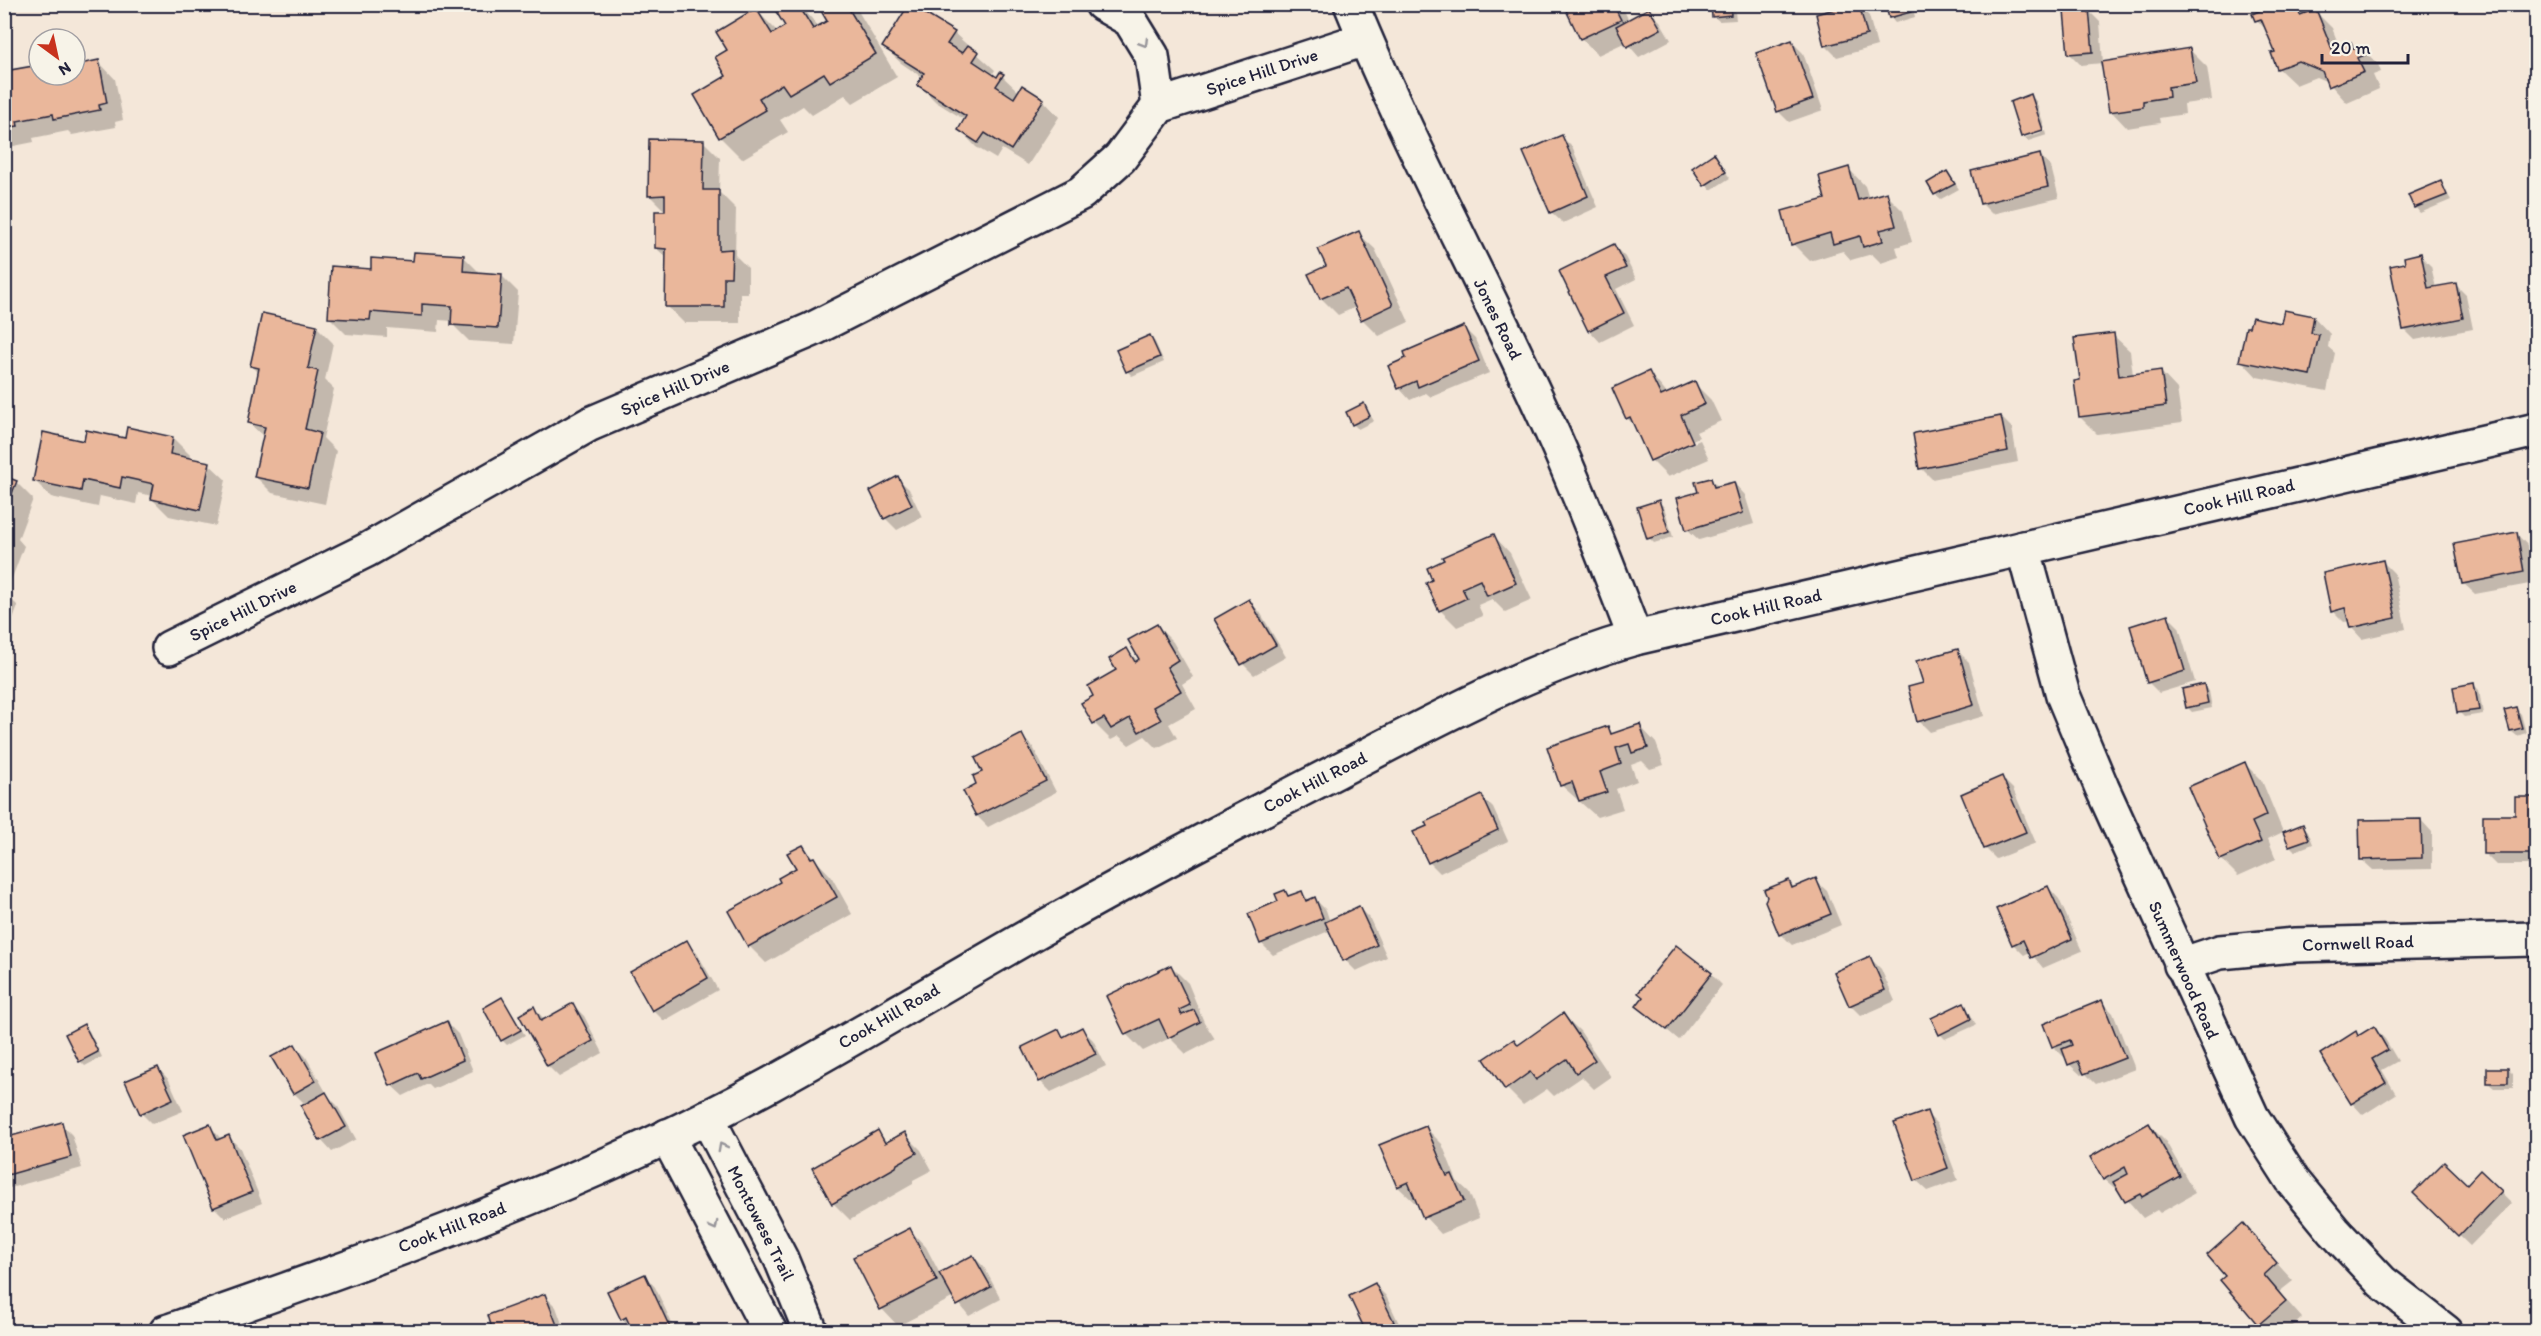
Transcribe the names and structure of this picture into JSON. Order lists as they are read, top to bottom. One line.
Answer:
{"streets":{"street":["Spice Hill Drive","Jones Road","Cook Hill Road","Cornwell Road","Summerwood Road","Montowese Trail"]},"crossings":[["Spice Hill Drive","Jones Road"],["Jones Road","Cook Hill Road"],["Cook Hill Road","Summerwood Road"],["Cook Hill Road","Montowese Trail"],["Cornwell Road","Summerwood Road"]],"scale_bar":"20 m","north":"bottom right"}
